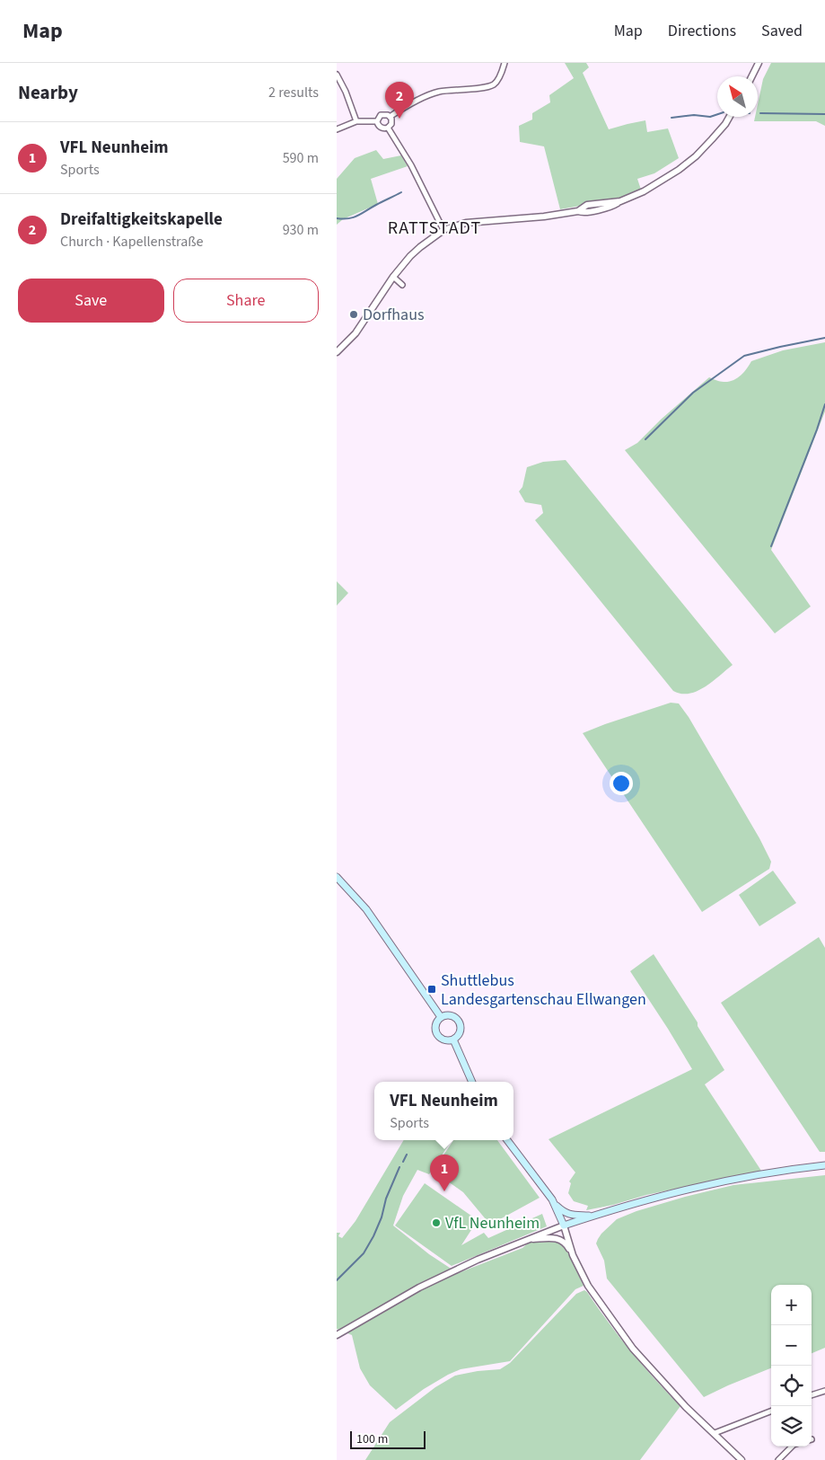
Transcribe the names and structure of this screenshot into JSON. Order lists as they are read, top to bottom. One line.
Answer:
{"districts":["RATTSTADT"],"places":{"other":["Dorfhaus","VfL Neunheim"],"transit":["Shuttlebus Landesgartenschau Ellwangen"]},"scale_bar":"100 m","north":"top left","page":{"header":"Map","nav":["Map","Directions","Saved"],"heading":["Nearby","2 results"],"pins":["2","1"],"list":[{"mark":"1","name":"VFL Neunheim","note":"Sports","value":"590 m"},{"mark":"2","name":"Dreifaltigkeitskapelle","note":"Church · Kapellenstraße","value":"930 m"}],"buttons":["Save","Share"],"popup":["VFL Neunheim","Sports"],"map_buttons":["+","−"],"scale":"100 m"}}
